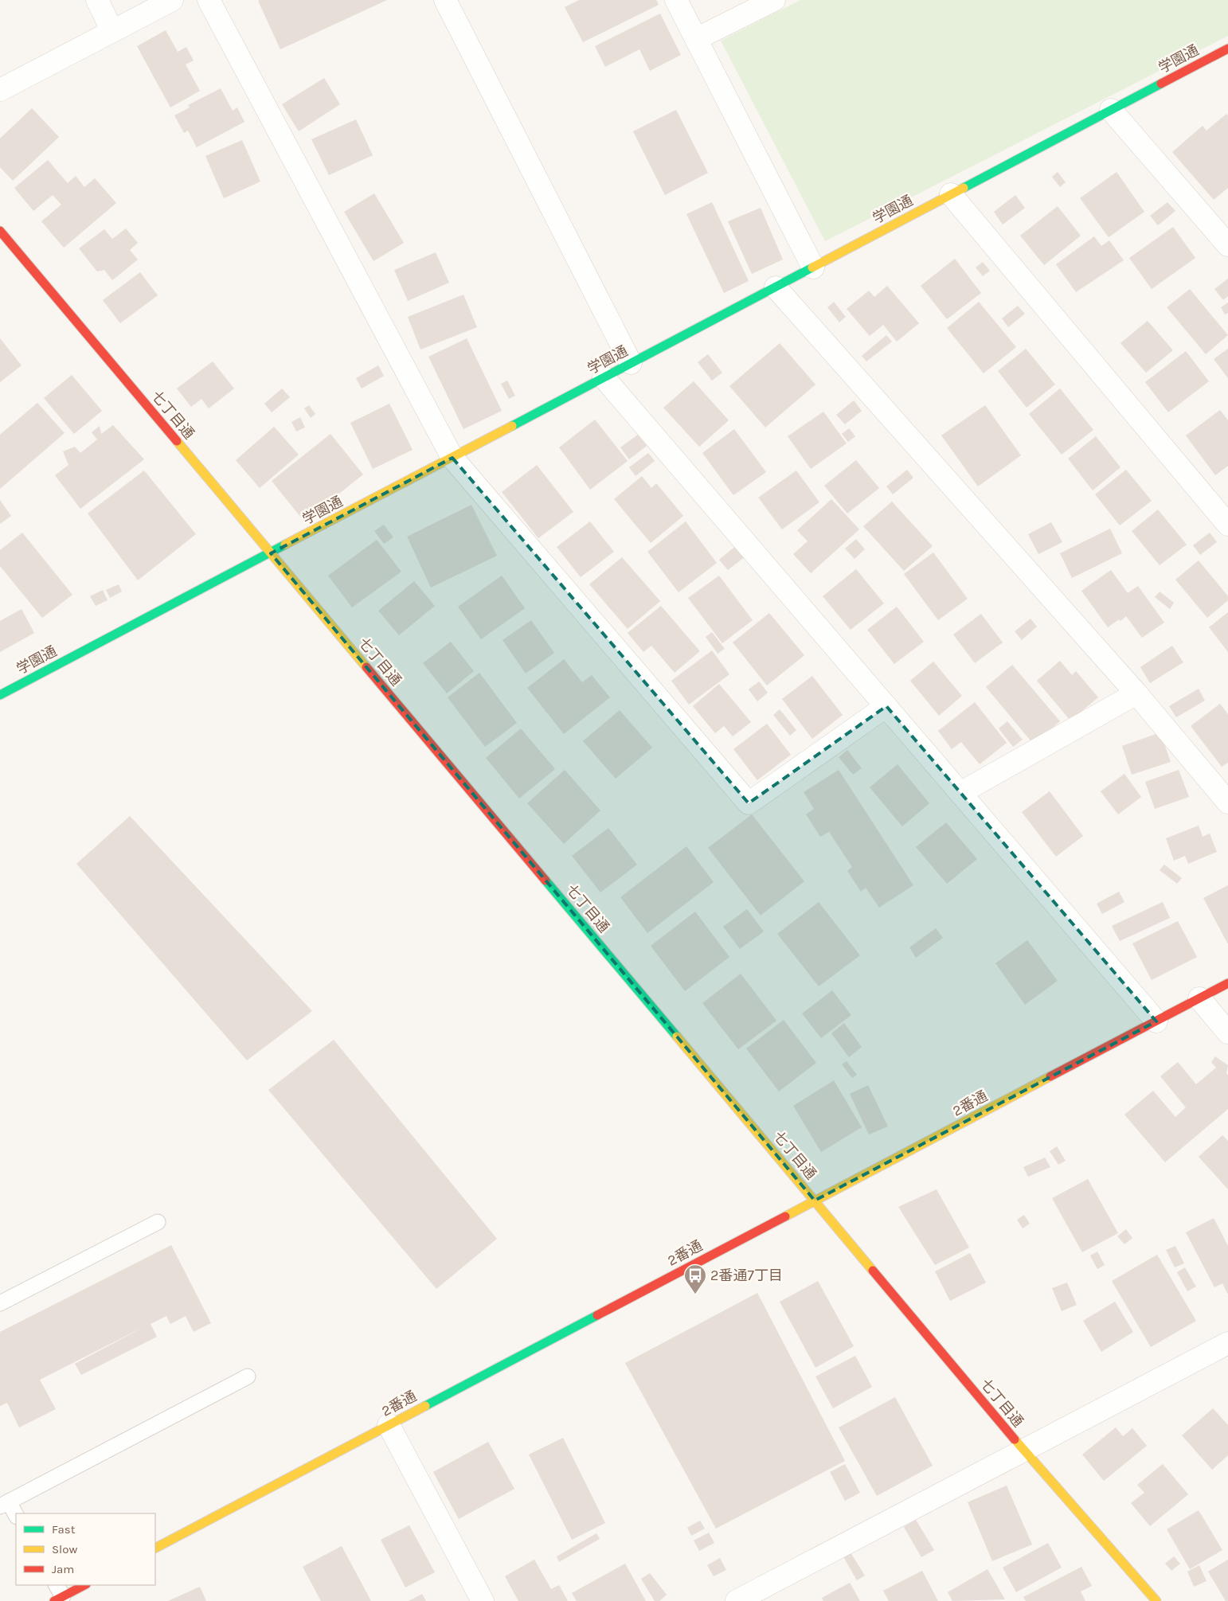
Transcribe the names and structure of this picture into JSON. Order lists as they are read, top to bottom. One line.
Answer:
{"streets":{"street":["学園通","七丁目通","2番通"]},"crossings":[["学園通","七丁目通"],["七丁目通","2番通"]],"places":{"bus stop":["2番通7丁目"]},"legend":["Fast","Slow","Jam"]}
